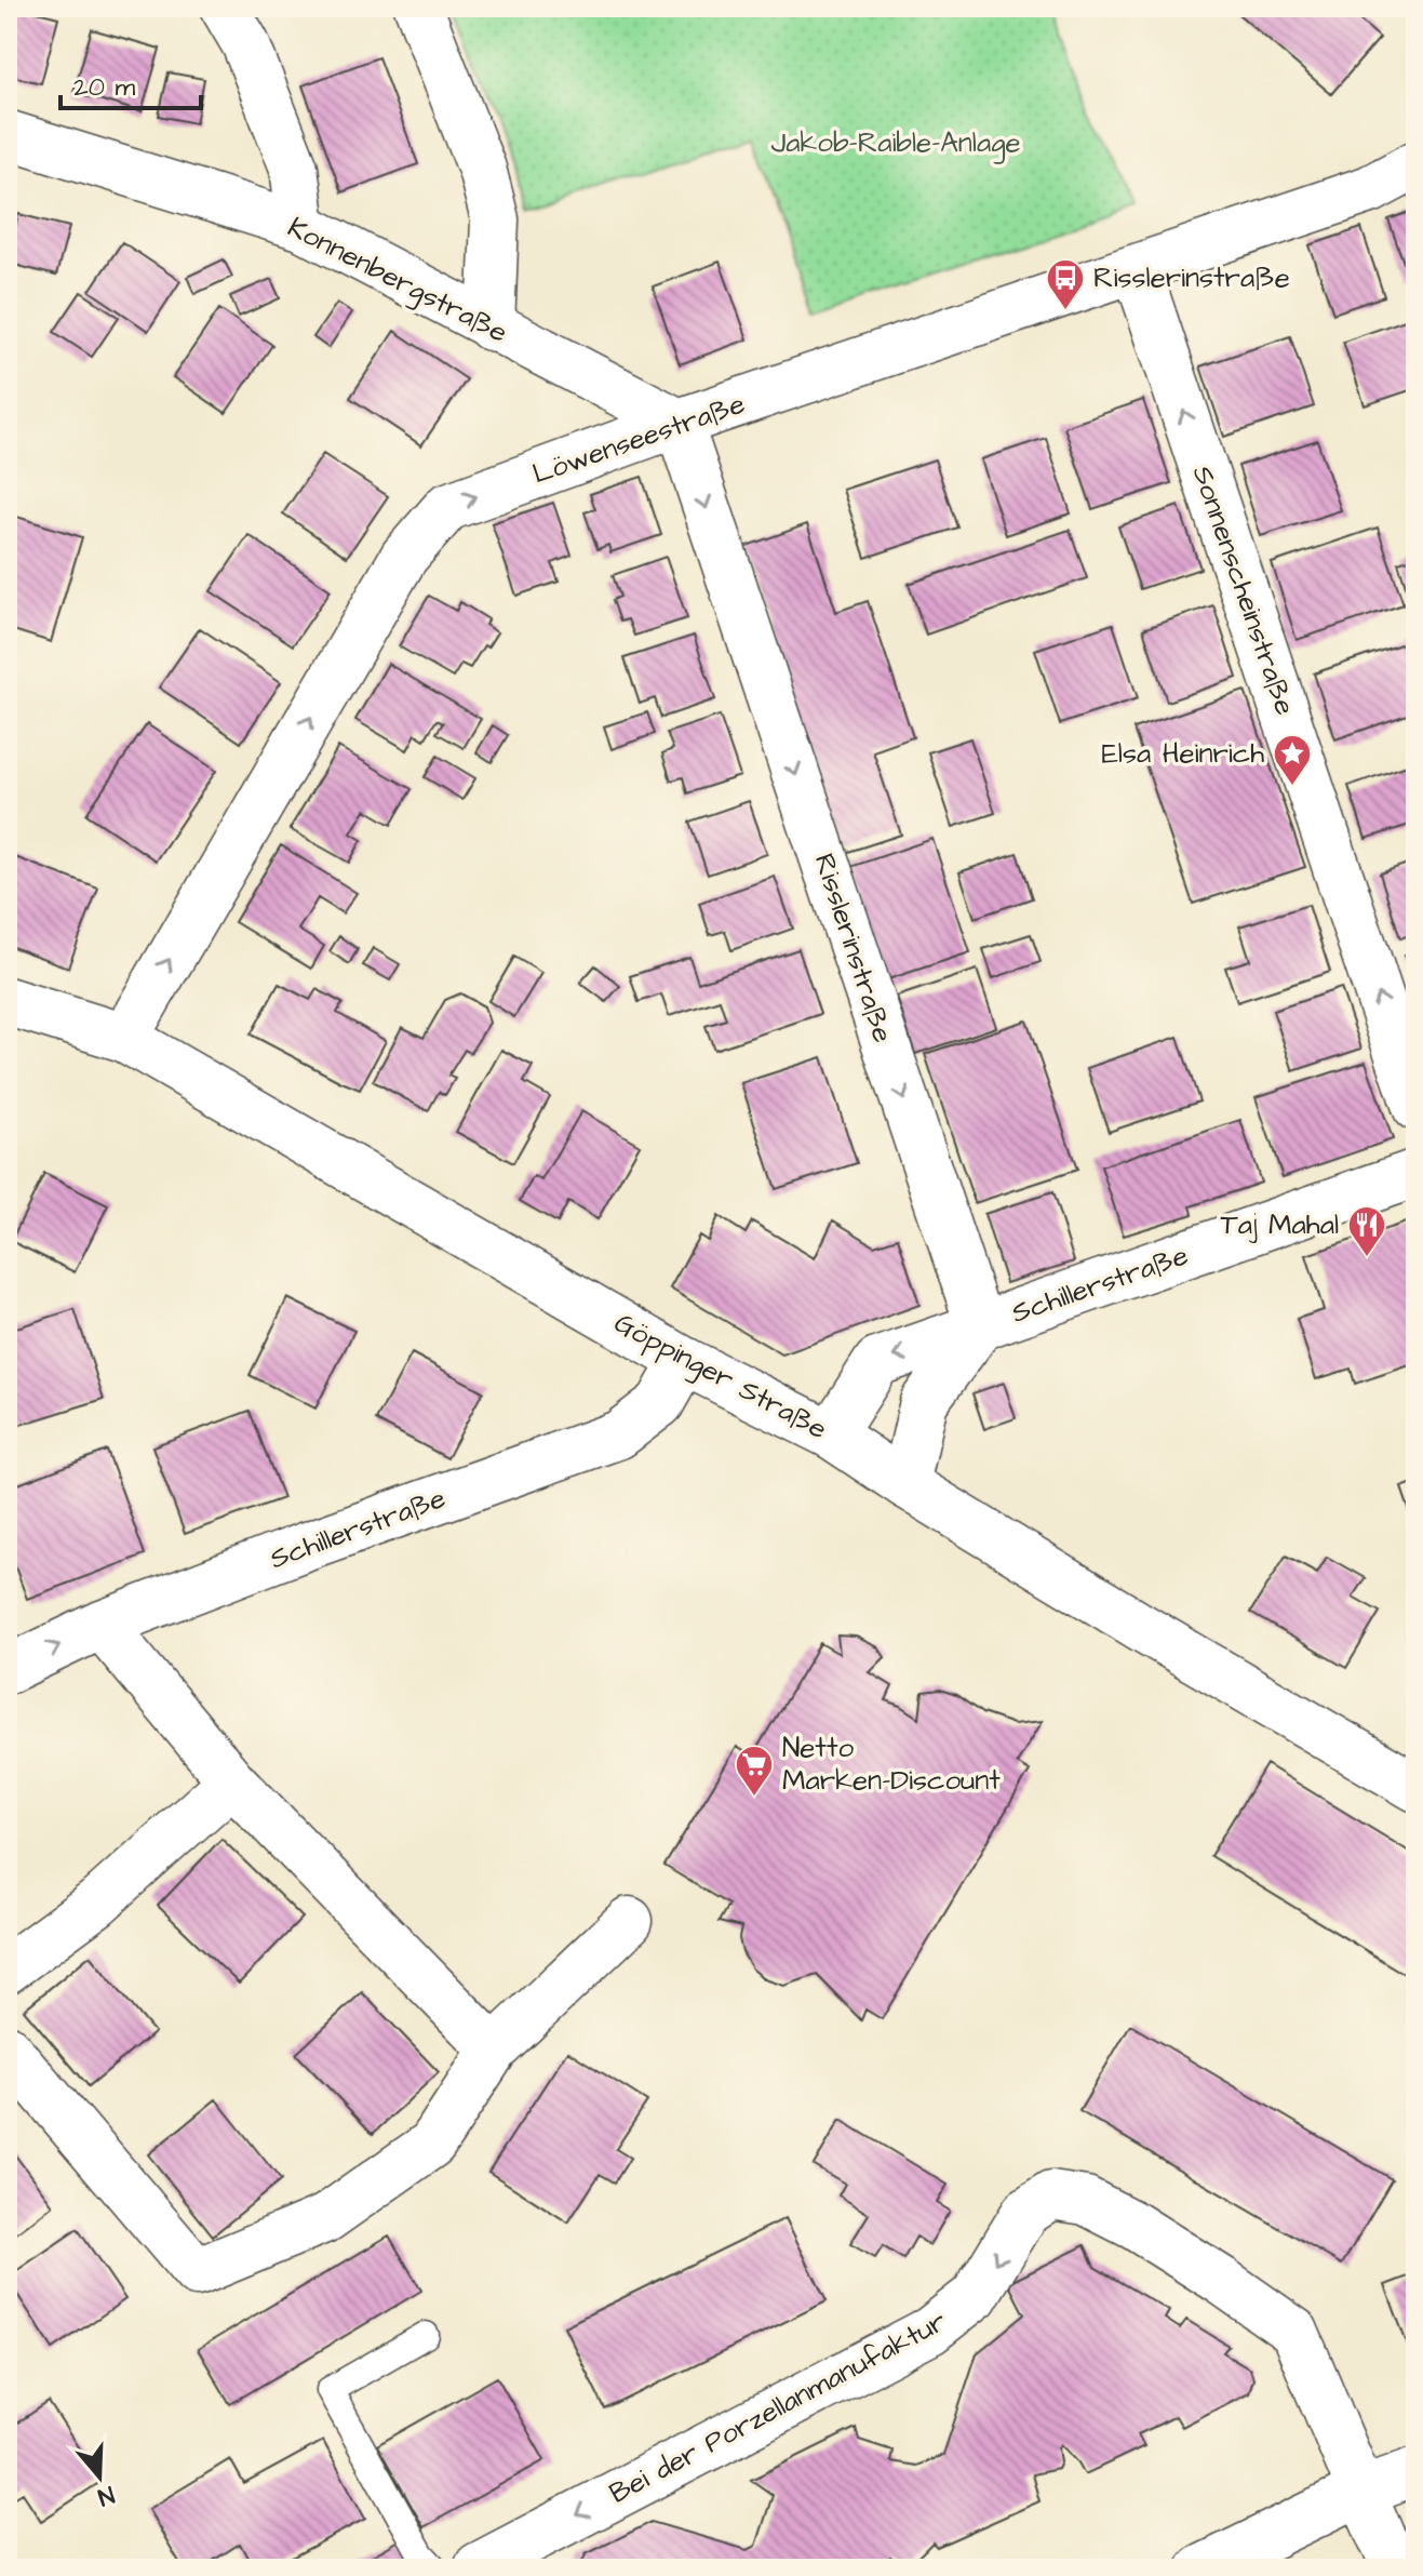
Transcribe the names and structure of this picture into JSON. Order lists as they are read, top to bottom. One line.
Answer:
{"streets":{"street":["Konnenbergstraße","Löwenseestraße","Sonnenscheinstraße","Risslerinstraße","Schillerstraße","Göppinger Straße","Bei der Porzellanmanufaktur"]},"crossings":[["Konnenbergstraße","Löwenseestraße"],["Konnenbergstraße","Risslerinstraße"],["Löwenseestraße","Sonnenscheinstraße"],["Löwenseestraße","Risslerinstraße"],["Löwenseestraße","Göppinger Straße"],["Risslerinstraße","Schillerstraße"],["Schillerstraße","Göppinger Straße"]],"one_way":["Löwenseestraße","Sonnenscheinstraße","Risslerinstraße"],"parks":["Jakob-Raible-Anlage"],"places":{"bus stop":["Risslerinstraße"],"place":["Elsa Heinrich"],"restaurant":["Taj Mahal"],"supermarket":["Netto Marken-Discount"]},"scale_bar":"20 m","north":"bottom"}
